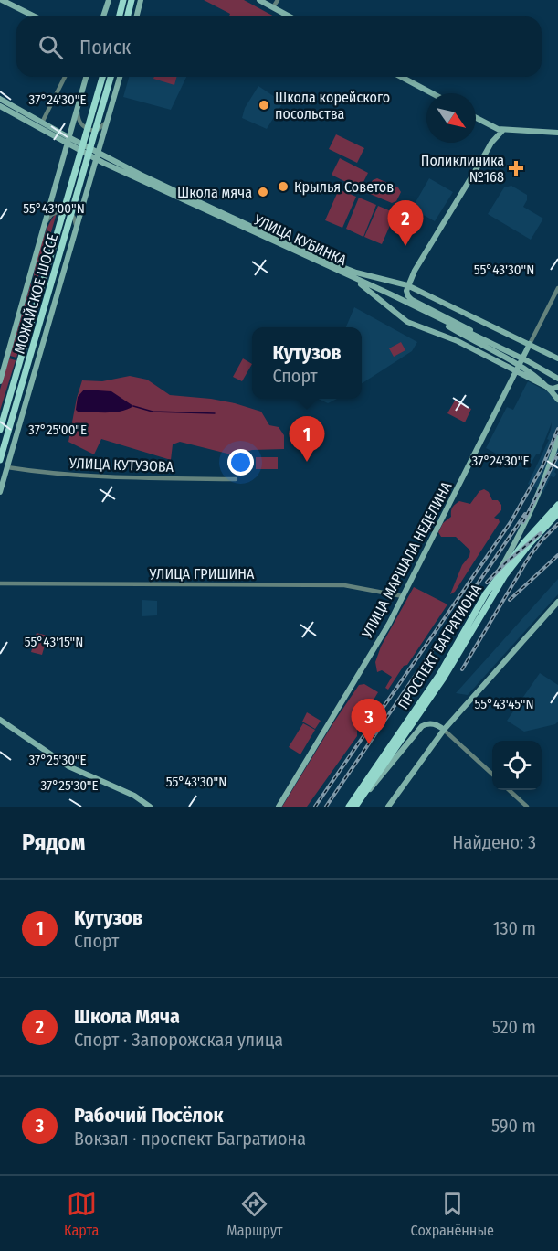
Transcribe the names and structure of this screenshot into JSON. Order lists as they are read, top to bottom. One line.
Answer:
{"streets":{"main road":["МОЖАЙСКОЕ ШОССЕ","ПРОСПЕКТ БАГРАТИОНА"],"street":["УЛИЦА КУБИНКА","УЛИЦА КУТУЗОВА","УЛИЦА МАРШАЛА НЕДЕЛИНА","УЛИЦА ГРИШИНА"]},"crossings":[["УЛИЦА МАРШАЛА НЕДЕЛИНА","УЛИЦА ГРИШИНА"]],"places":{"other":["Школа корейского посольства","Крылья Советов","Школа мяча"],"health":["Поликлиника №168"]},"north":"bottom right","page":{"search":"Поиск","pins":["2","1","3"],"popup":["Кутузов","Спорт"],"heading":["Рядом","Найдено: 3"],"list":[{"mark":"1","name":"Кутузов","note":"Спорт","value":"130 m"},{"mark":"2","name":"Школа Мяча","note":"Спорт · Запорожская улица","value":"520 m"},{"mark":"3","name":"Рабочий Посёлок","note":"Вокзал · проспект Багратиона","value":"590 m"}],"nav":["Карта","Маршрут","Сохранённые"]},"coordinates":["37°24'30\"E","55°43'00\"N","55°43'30\"N","37°25'00\"E","55°43'15\"N","55°43'45\"N","37°25'30\"E"]}
